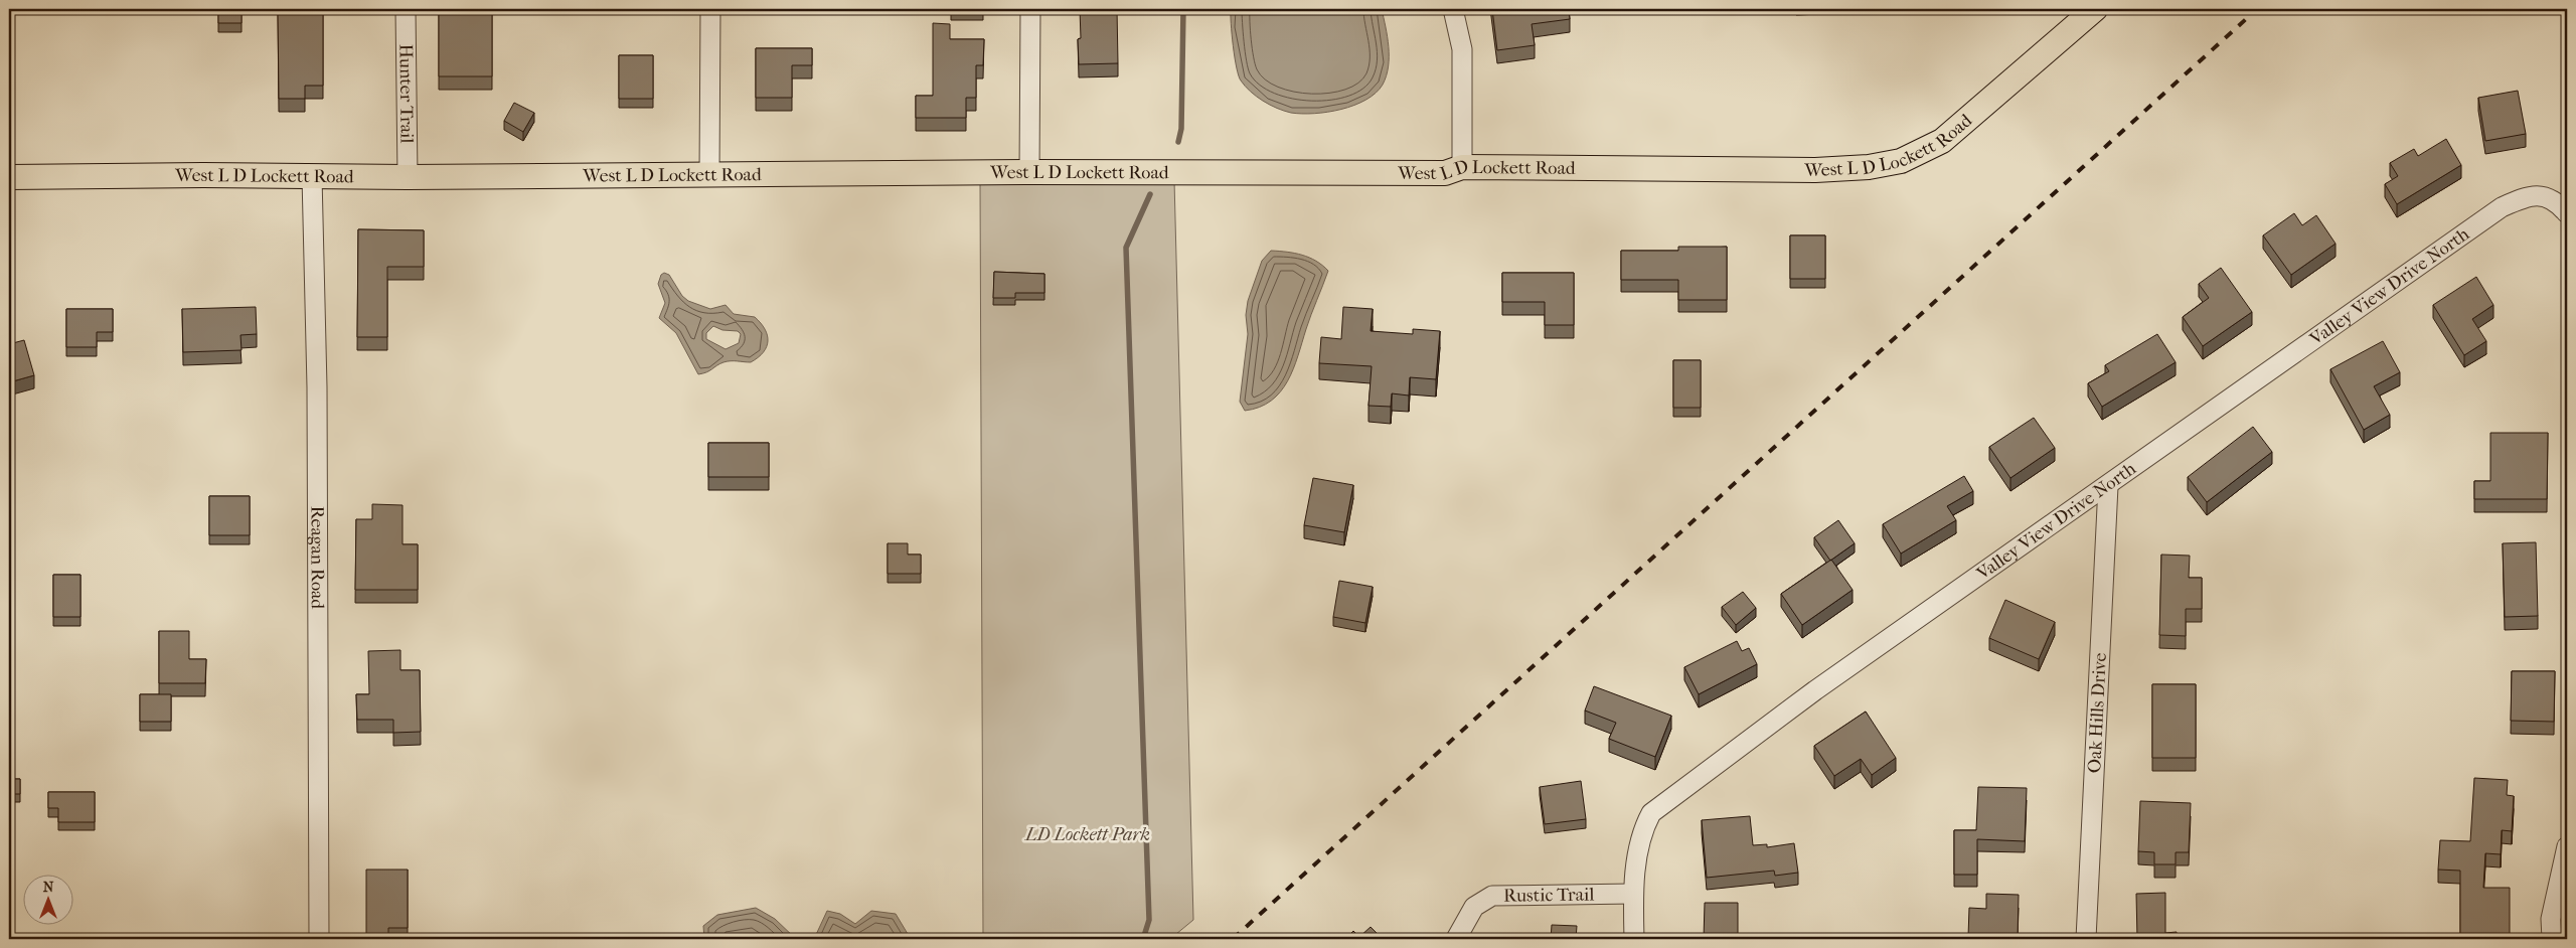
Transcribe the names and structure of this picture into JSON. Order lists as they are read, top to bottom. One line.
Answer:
{"streets":{"main road":["West L D Lockett Road"],"street":["Hunter Trail","Valley View Drive North","Reagan Road","Oak Hills Drive","Rustic Trail"]},"crossings":[["Hunter Trail","West L D Lockett Road"],["West L D Lockett Road","Reagan Road"],["Valley View Drive North","Oak Hills Drive"],["Valley View Drive North","Rustic Trail"]],"parks":["LD Lockett Park"],"north":"top"}
